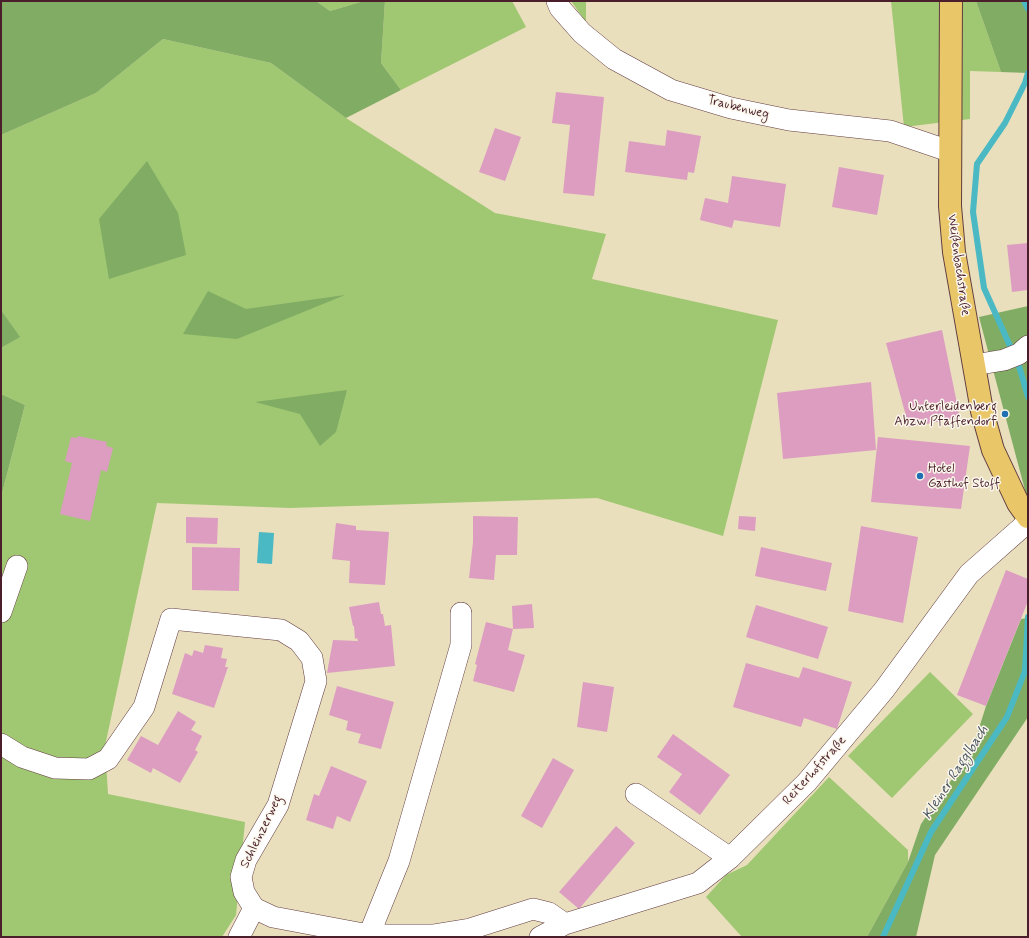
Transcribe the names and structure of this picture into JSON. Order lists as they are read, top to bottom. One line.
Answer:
{"streets":{"main road":["Weißenbachstraße"],"street":["Traubenweg","Reiterhofstraße","Schleinzerweg"]},"crossings":[["Traubenweg","Weißenbachstraße"]],"water":["Kleiner Ragglbach"],"places":["Unterleidenberg Abzw Pfaffendorf","Hotel Gasthof Stoff"]}
